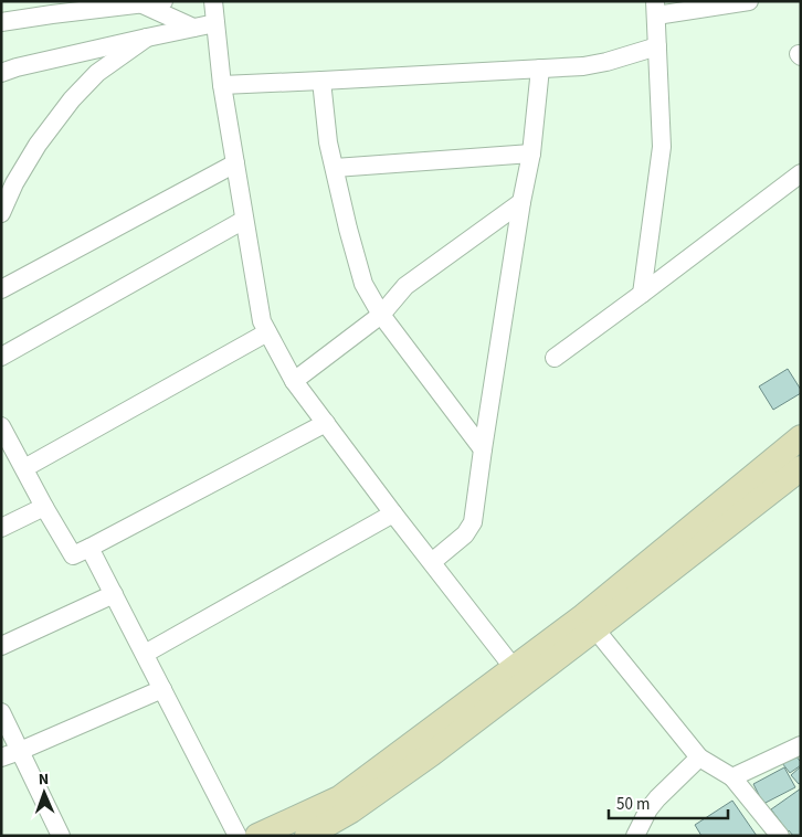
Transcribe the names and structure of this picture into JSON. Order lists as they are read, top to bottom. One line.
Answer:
{"scale_bar":"50 m","north":"top"}
